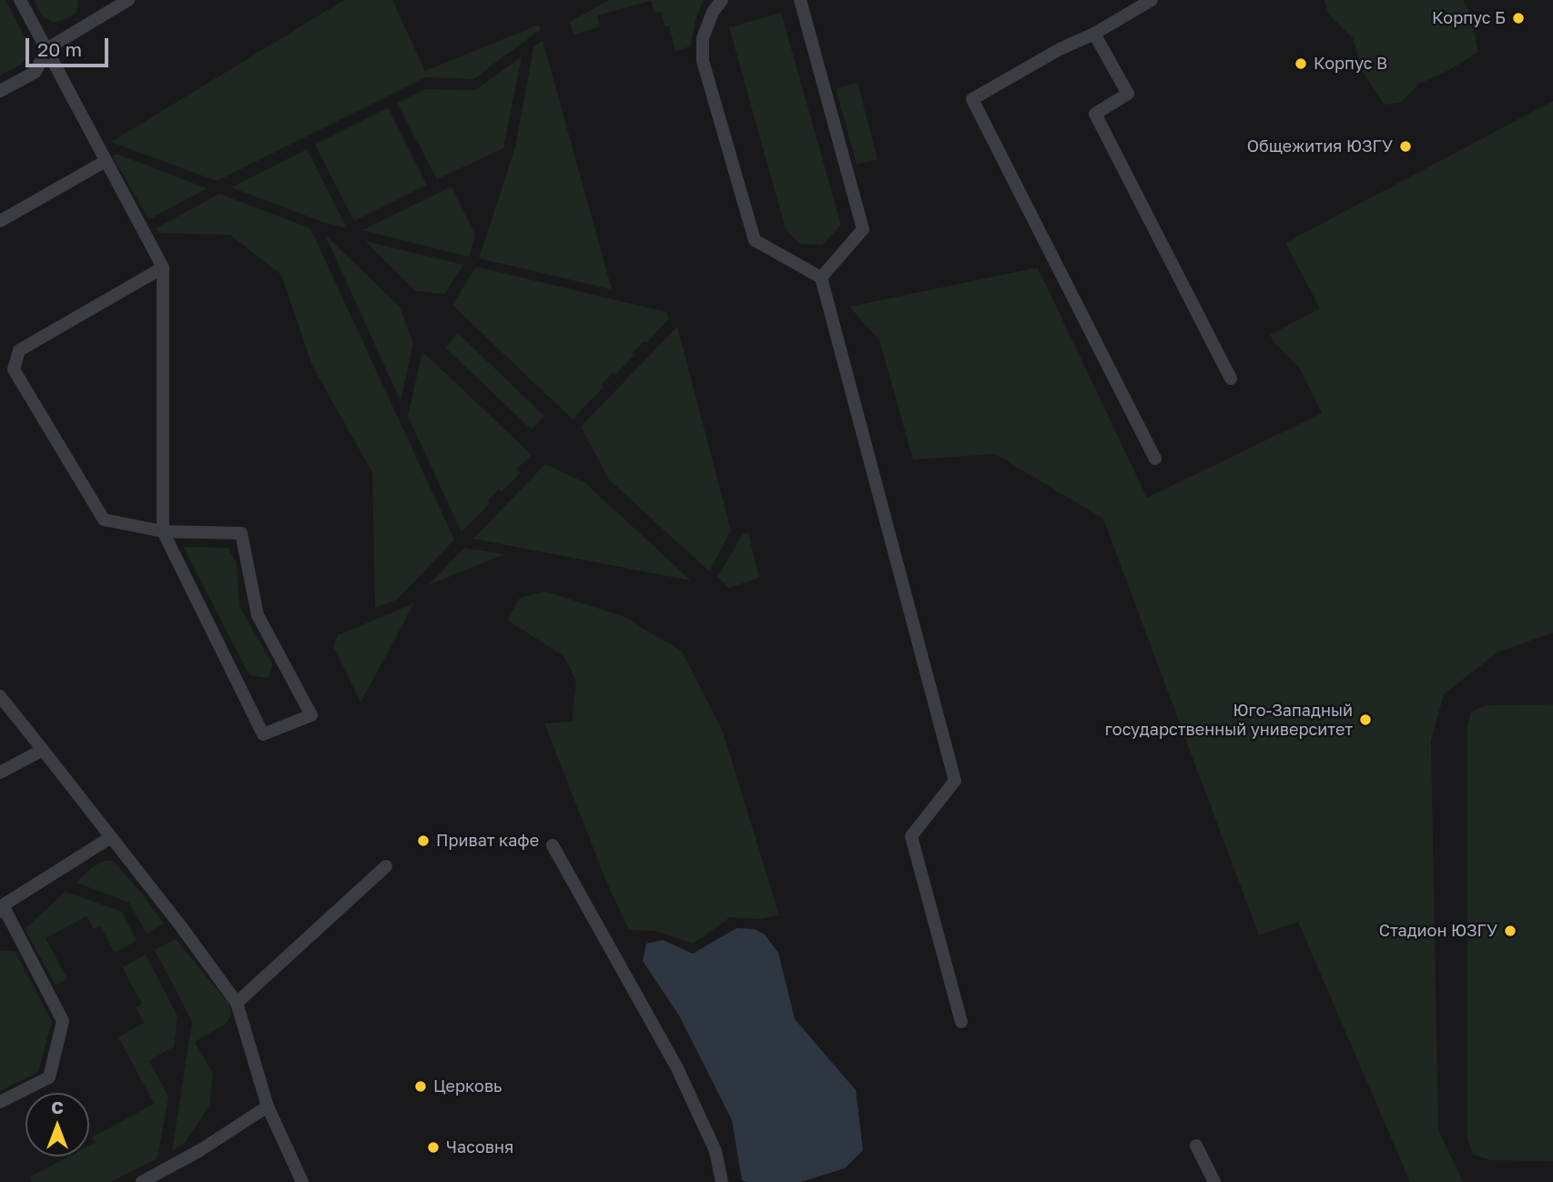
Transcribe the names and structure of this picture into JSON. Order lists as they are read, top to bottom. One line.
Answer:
{"places":["Корпус Б","Корпус В","Общежития ЮЗГУ","Юго-Западный государственный университет","Приват кафе","Стадион ЮЗГУ","Церковь","Часовня"],"scale_bar":"20 m","north":"top"}
